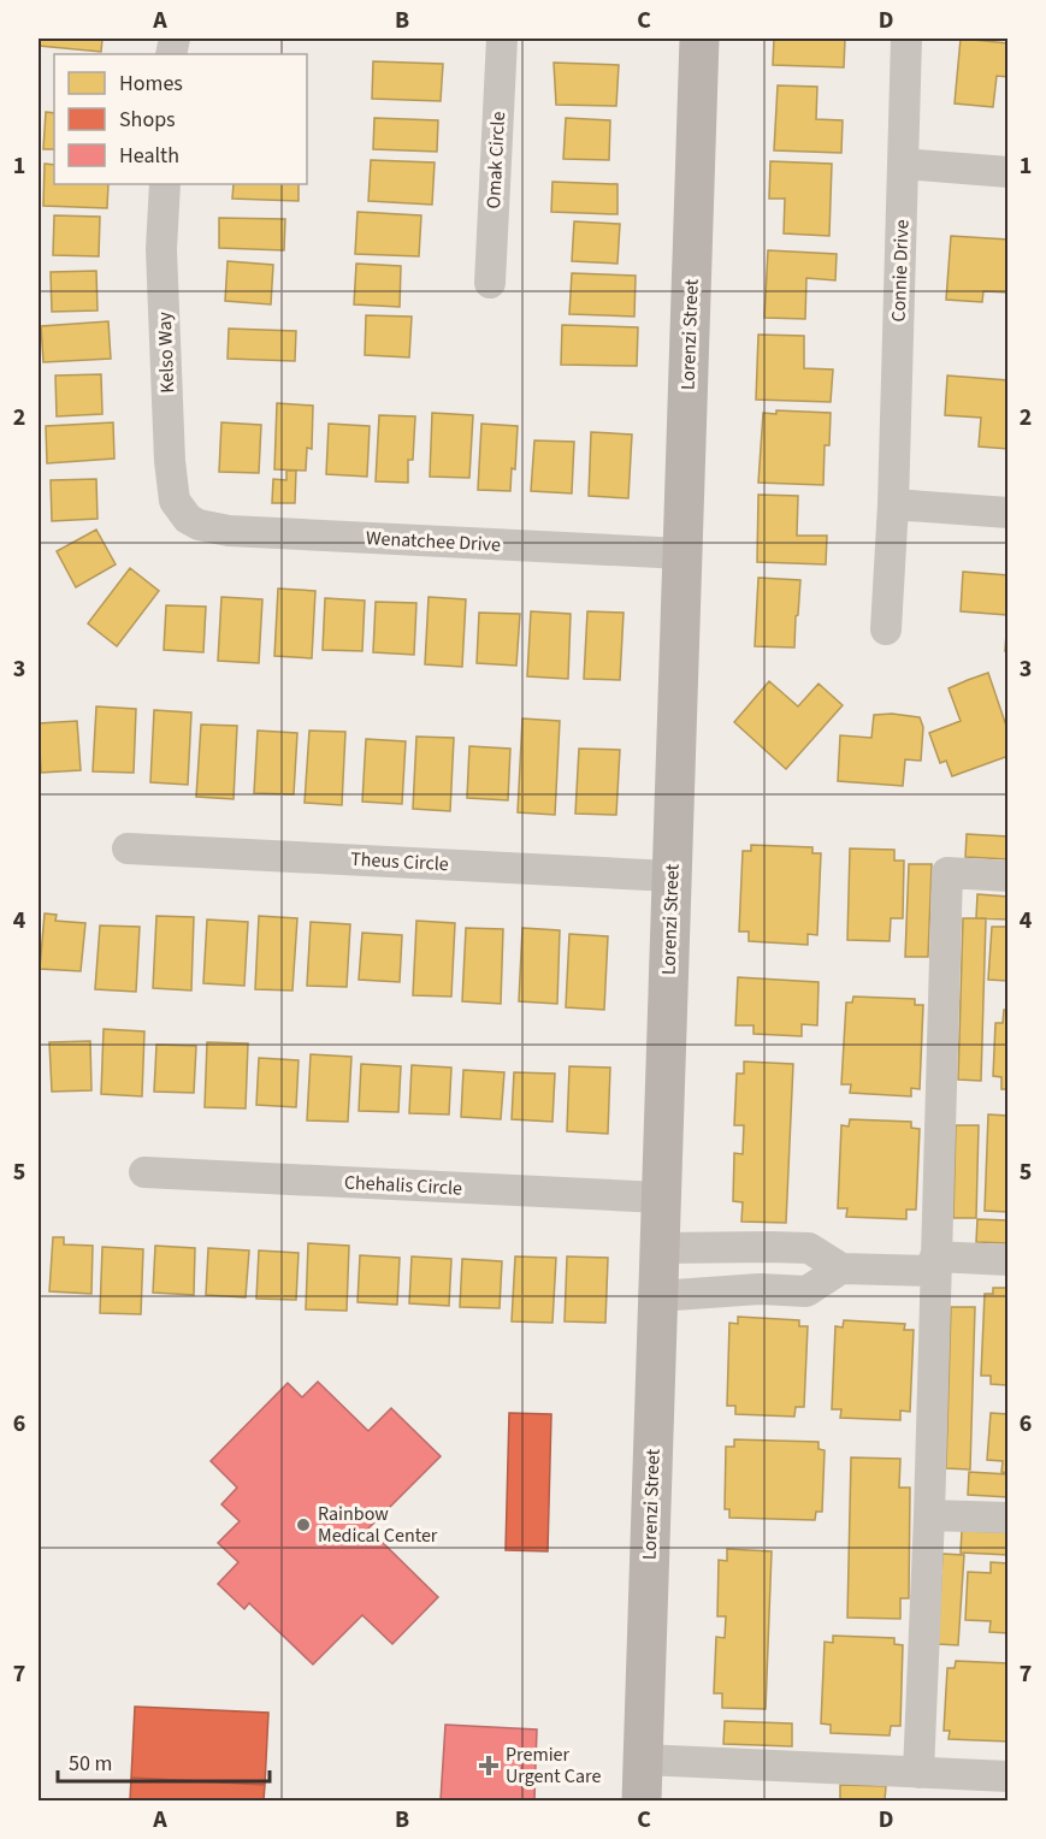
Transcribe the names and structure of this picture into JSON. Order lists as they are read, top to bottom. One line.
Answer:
{"streets":{"street":["Omak Circle","Connie Drive","Lorenzi Street","Kelso Way","Wenatchee Drive","Theus Circle","Chehalis Circle"]},"crossings":[["Lorenzi Street","Wenatchee Drive"],["Lorenzi Street","Theus Circle"],["Lorenzi Street","Chehalis Circle"],["Kelso Way","Wenatchee Drive"]],"places":{"other":["Rainbow Medical Center"],"health":["Premier Urgent Care"]},"legend":["Homes","Shops","Health"],"scale_bar":"50 m","grid":{"columns":["A","B","C","D"],"rows":["1","2","3","4","5","6","7"]}}
